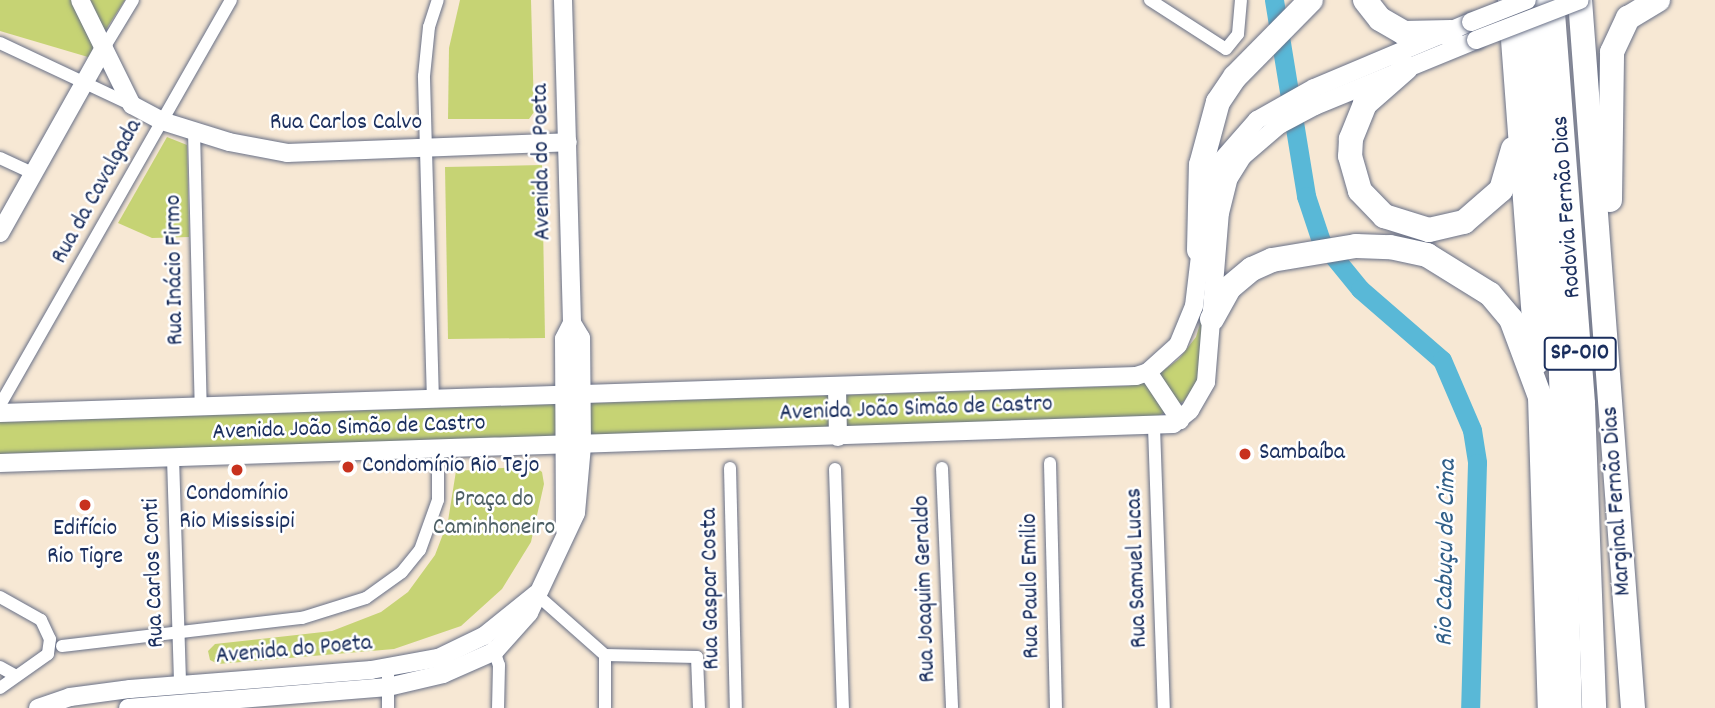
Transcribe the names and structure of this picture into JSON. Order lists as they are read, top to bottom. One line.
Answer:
{"streets":{"highway":["Rodovia Fernão Dias","SP-010","Marginal Fernão Dias"],"main road":["Rua Carlos Calvo","Avenida do Poeta","Avenida João Simão de Castro"],"street":["Rua da Cavalgada","Rua Inácio Firmo","Rua Samuel Lucas","Rua Carlos Conti","Rua Paulo Emilio","Rua Gaspar Costa","Rua Joaquim Geraldo"]},"crossings":[["Rua Carlos Calvo","Avenida do Poeta"],["Rua Carlos Calvo","Rua da Cavalgada"],["Rua Carlos Calvo","Rua Inácio Firmo"],["Avenida do Poeta","Avenida João Simão de Castro"],["Avenida do Poeta","Rua Carlos Conti"],["Rua Inácio Firmo","Avenida João Simão de Castro"],["Avenida João Simão de Castro","Rua Samuel Lucas"],["Avenida João Simão de Castro","Rua Carlos Conti"]],"water":["Rio Cabuçu de Cima"],"parks":["Praça do Caminhoneiro"],"places":["Sambaíba","Condomínio Rio Tejo","Condomínio Rio Mississipi","Edifício Rio Tigre"]}
